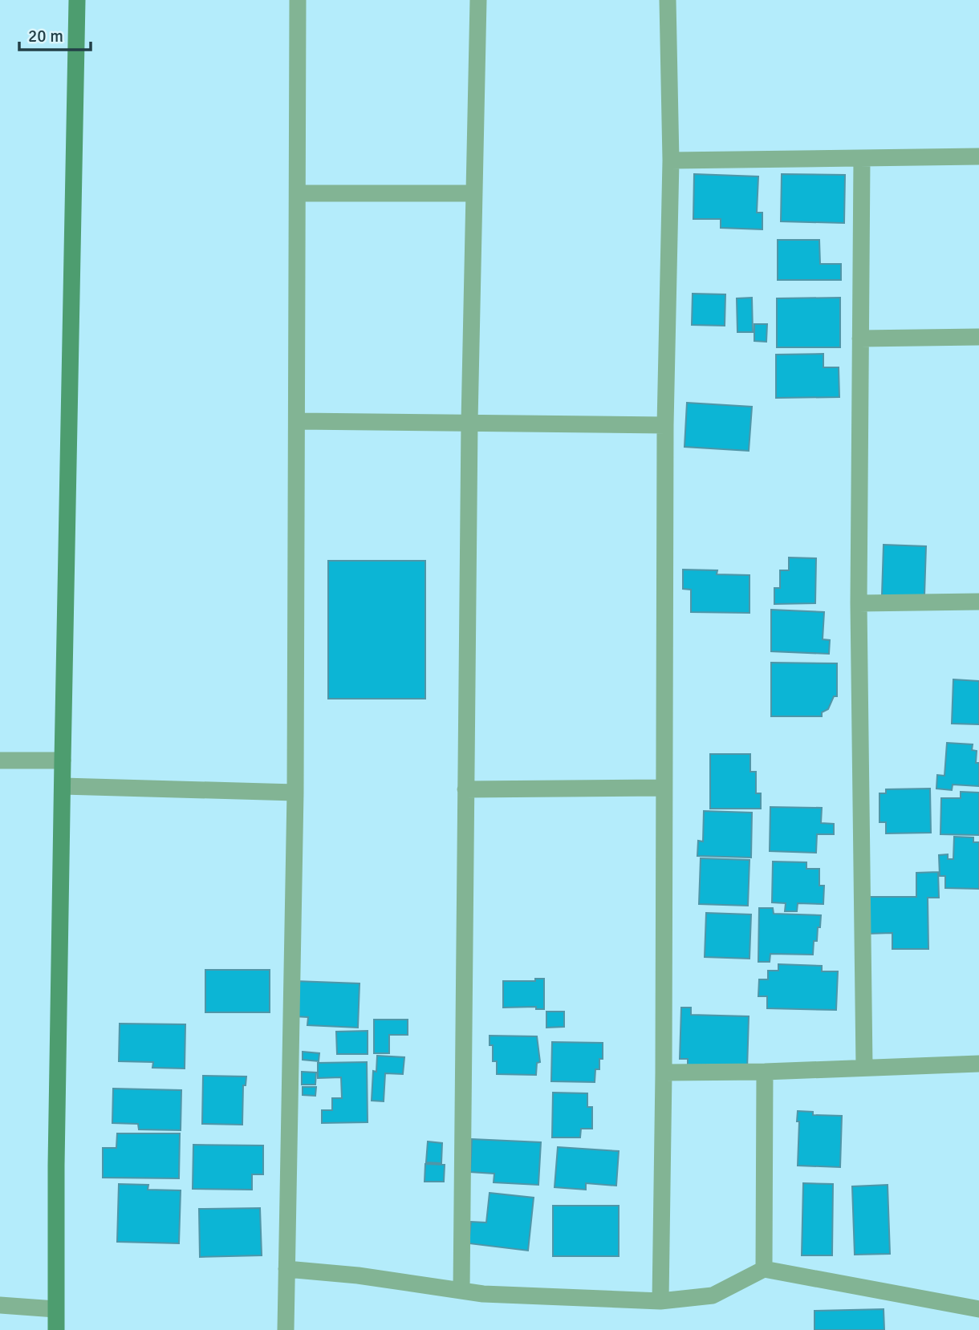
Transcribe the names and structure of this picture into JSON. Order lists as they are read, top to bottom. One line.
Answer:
{"scale_bar":"20 m"}
